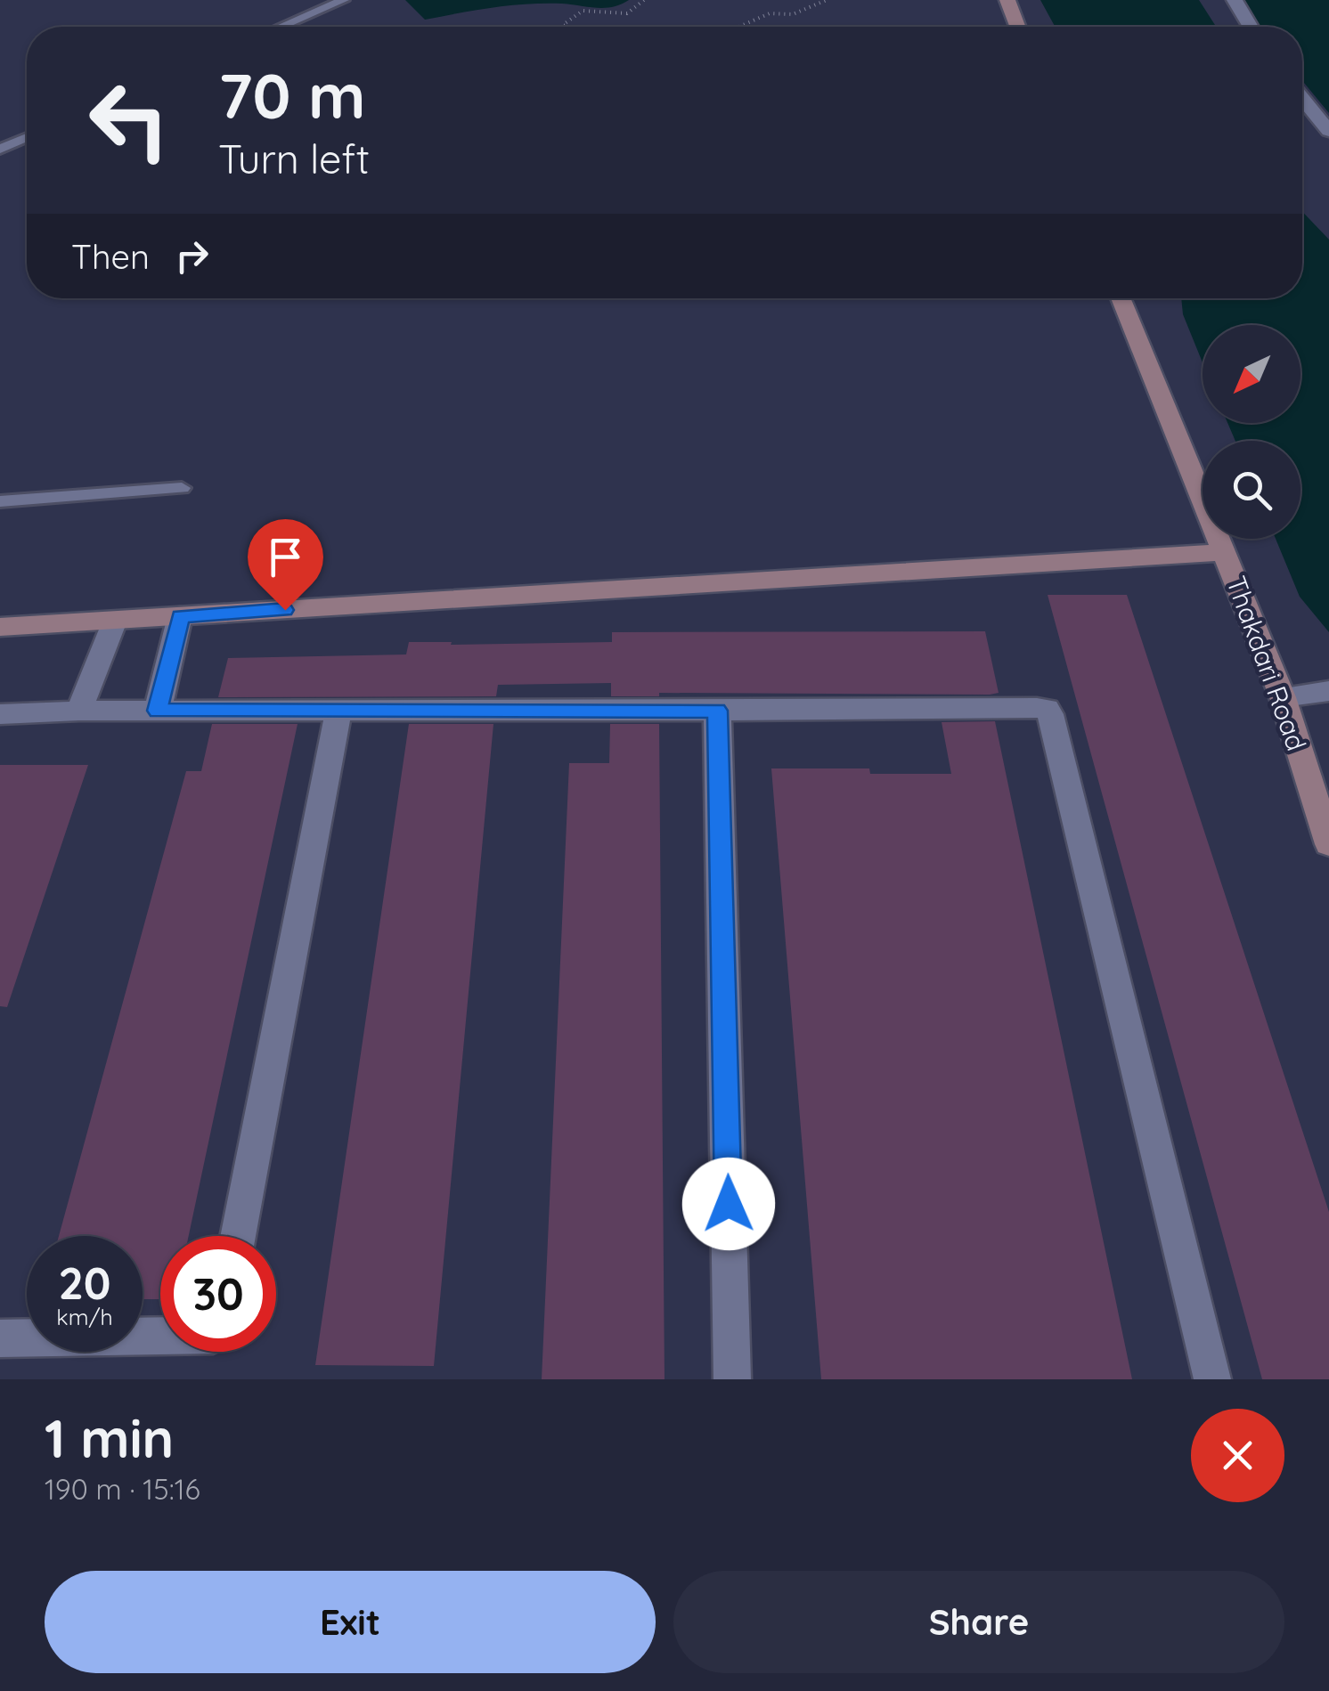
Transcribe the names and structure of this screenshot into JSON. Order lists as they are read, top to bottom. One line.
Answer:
{"streets":{"street":["Thakdari Road"]},"north":"bottom left","page":{"turn":["70 m","Turn left"],"then":"Then","speed":"20 km/h","limit":"30","heading":["1 min","190 m · 15:16"],"buttons":["Exit","Share"]}}
